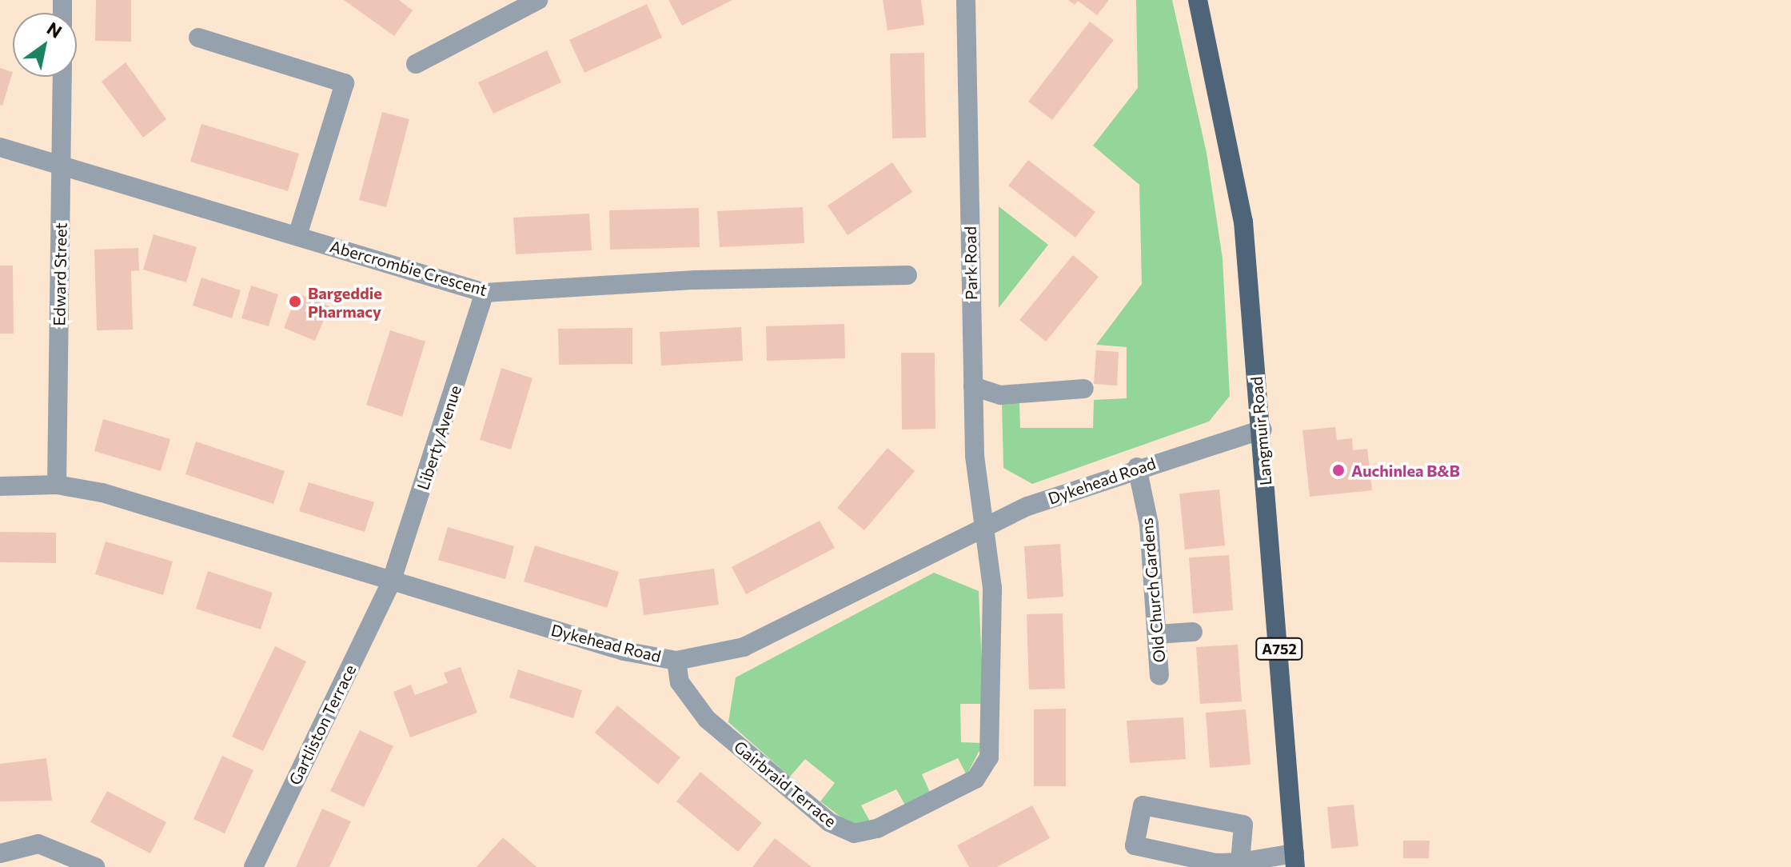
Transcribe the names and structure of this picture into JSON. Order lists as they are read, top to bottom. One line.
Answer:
{"streets":{"main road":["Langmuir Road","A752"],"street":["Park Road","Abercrombie Crescent","Edward Street","Liberty Avenue","Dykehead Road","Old Church Gardens","Gartliston Terrace","Gairbraid Terrace"]},"crossings":[["Park Road","Dykehead Road"],["Park Road","Gairbraid Terrace"],["Abercrombie Crescent","Edward Street"],["Abercrombie Crescent","Liberty Avenue"],["Edward Street","Dykehead Road"],["Langmuir Road","Dykehead Road"],["Liberty Avenue","Dykehead Road"],["Liberty Avenue","Gartliston Terrace"],["Dykehead Road","Old Church Gardens"],["Dykehead Road","Gartliston Terrace"],["Dykehead Road","Gairbraid Terrace"]],"places":["Bargeddie Pharmacy","Auchinlea B&B"],"north":"top right"}
